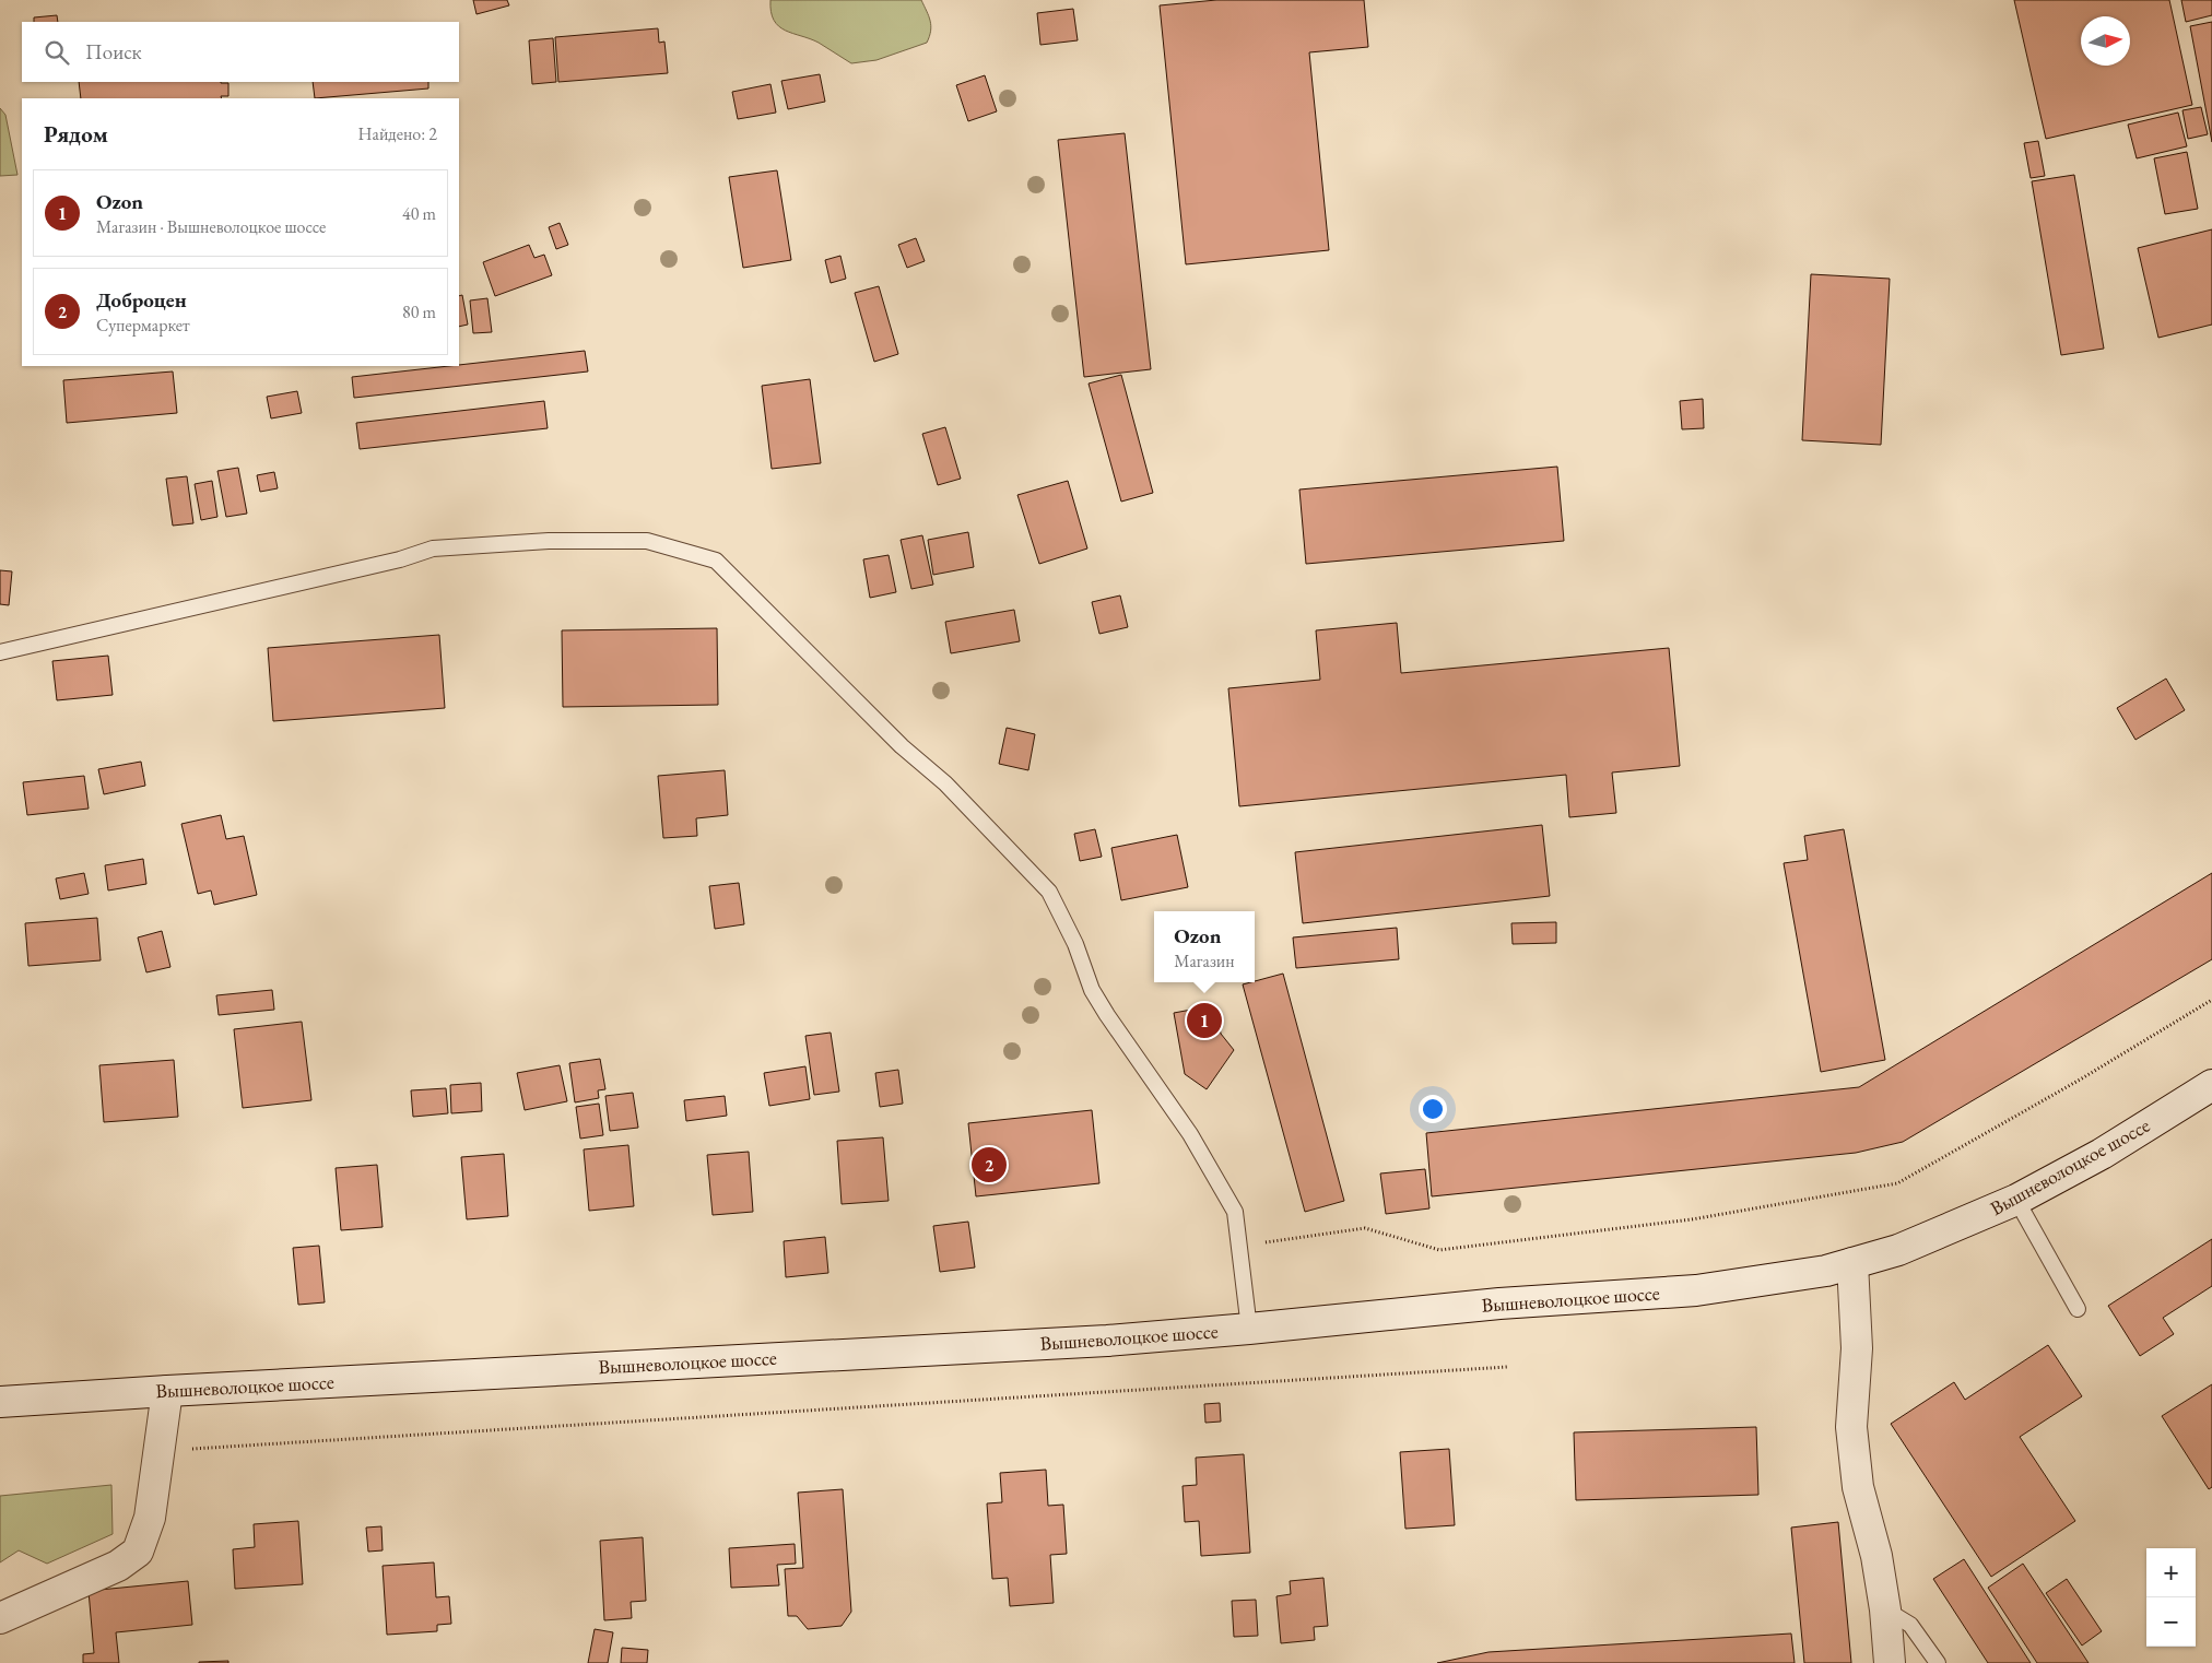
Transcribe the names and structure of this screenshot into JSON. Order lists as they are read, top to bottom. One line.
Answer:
{"streets":{"main road":["Вышневолоцкое шоссе"]},"north":"right","page":{"search":"Поиск","heading":["Рядом","Найдено: 2"],"list":[{"mark":"1","name":"Ozon","note":"Магазин · Вышневолоцкое шоссе","value":"40 m"},{"mark":"2","name":"Доброцен","note":"Супермаркет","value":"80 m"}],"popup":["Ozon","Магазин"],"pins":["1","2"],"map_buttons":["+","−"]}}
